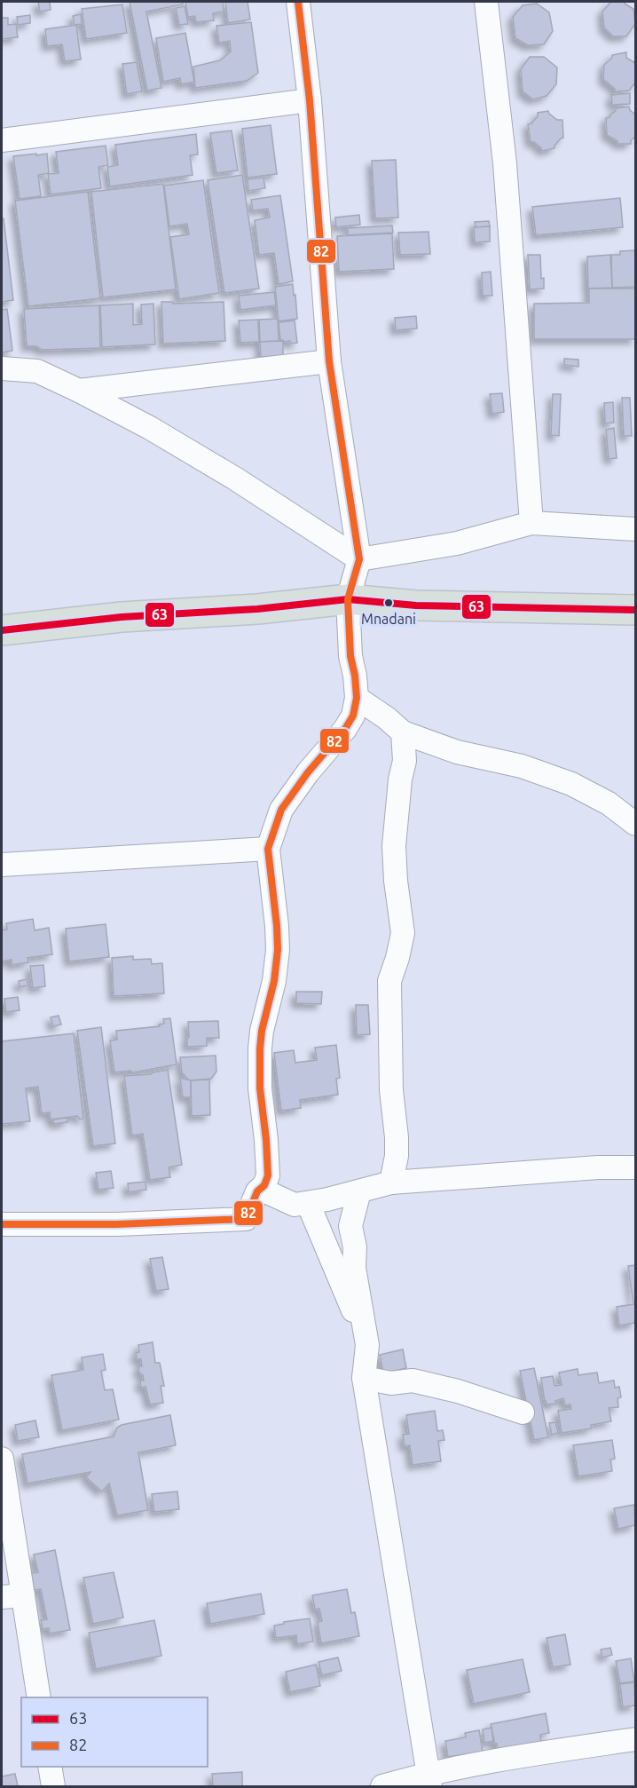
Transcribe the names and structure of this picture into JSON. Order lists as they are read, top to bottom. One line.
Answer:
{"places":["Mnadani"],"lines":["transit line 82","transit line 63"],"legend":["63","82"]}
